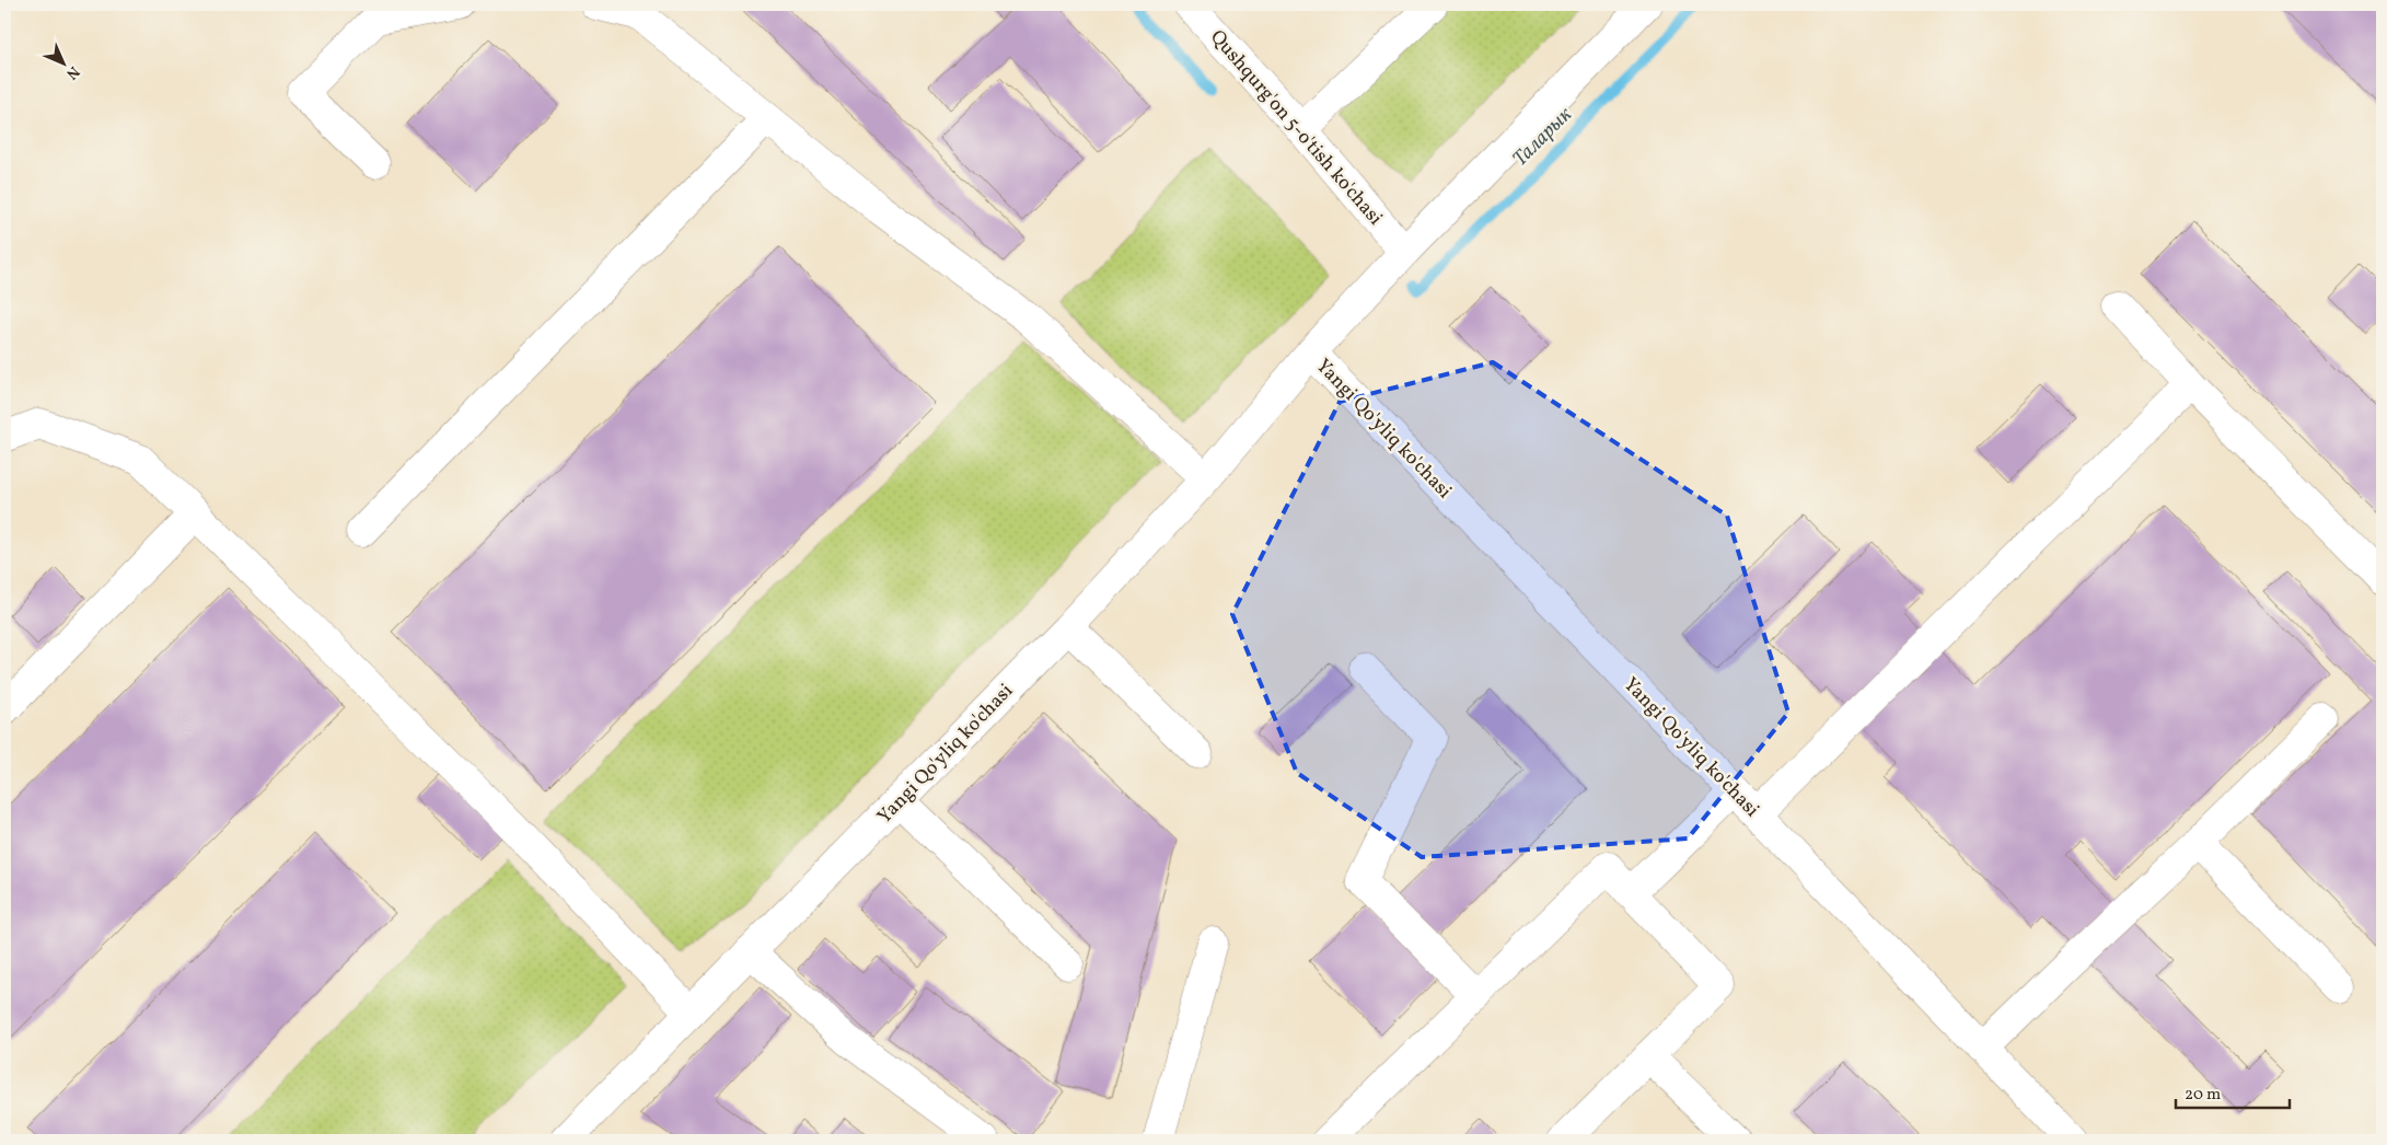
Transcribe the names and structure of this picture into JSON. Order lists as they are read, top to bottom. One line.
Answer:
{"streets":{"street":["Qushqurg'on 5-o'tish ko'chasi","Yangi Qo'yliq ko'chasi"]},"crossings":[["Qushqurg'on 5-o'tish ko'chasi","Yangi Qo'yliq ko'chasi"]],"water":["Таларык"],"scale_bar":"20 m","north":"bottom right"}
